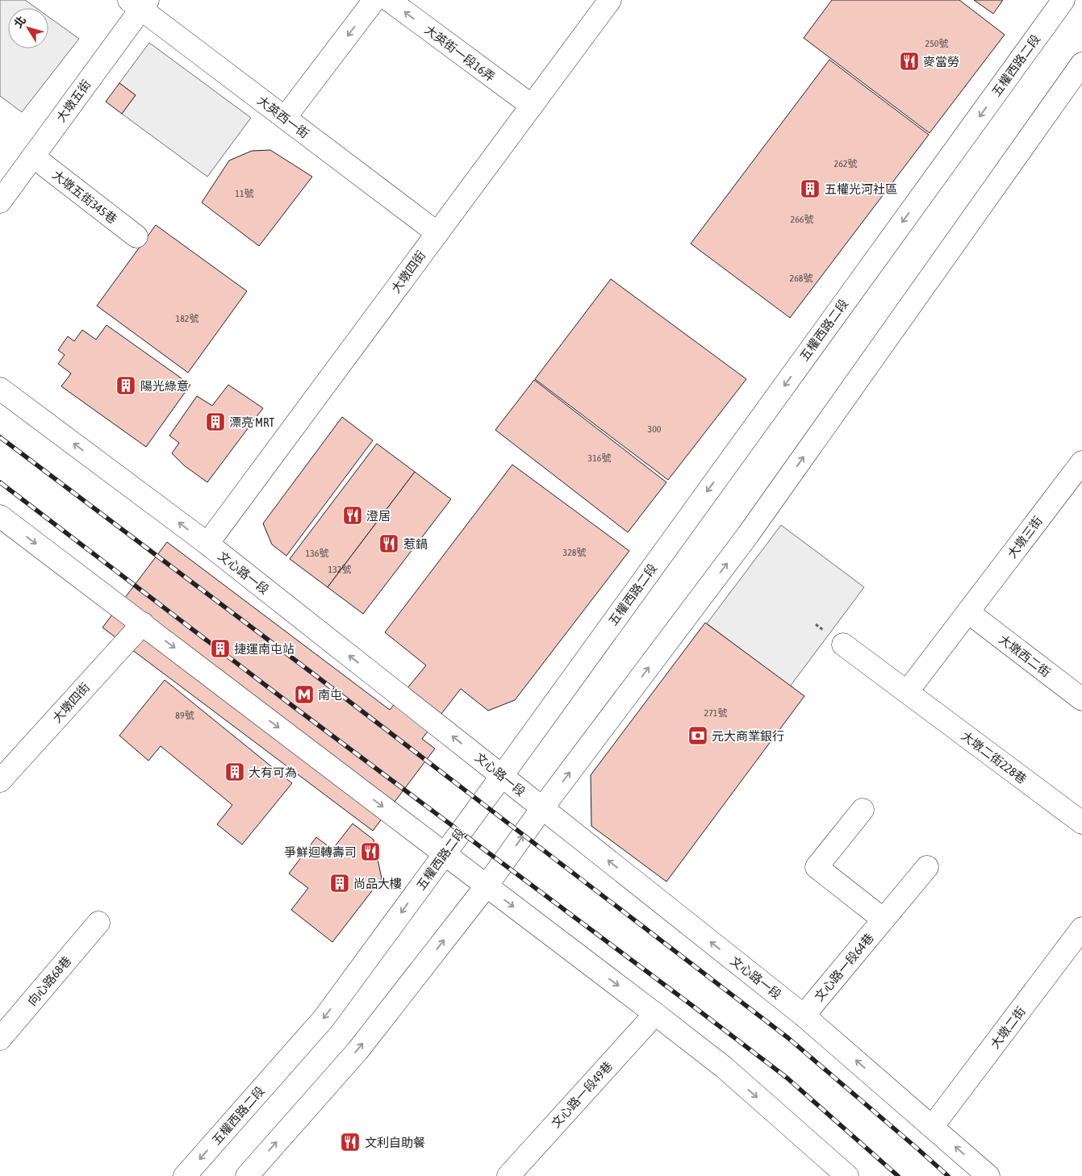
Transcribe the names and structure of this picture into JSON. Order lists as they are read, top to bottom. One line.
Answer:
{"streets":{"main road":["大英街一段16弄","五權西路二段","大墩五街","大英西一街","大墩五街345巷","大墩四街","大墩三街","文心路一段","大墩西二街","大墩二街228巷","文心路一段64巷","向心路68巷","大墩二街","文心路一段49巷"]},"crossings":[["大英街一段16弄","大墩四街"],["五權西路二段","文心路一段"],["大墩五街","大英西一街"],["大墩五街","大墩五街345巷"],["大英西一街","大墩四街"],["大墩四街","文心路一段"],["大墩三街","大墩西二街"],["文心路一段","文心路一段64巷"],["文心路一段","大墩二街"]],"one_way":["大英街一段16弄"],"places":{"restaurant":["麥當勞","澄居","惹鍋","爭鮮迴轉壽司","文利自助餐"],"building":["五權光河社區","陽光綠意","漂亮 MRT","捷運南屯站","大有可為","尚品大樓"],"metro station":["南屯"],"bank":["元大商業銀行"]},"house_numbers":["250號","262號","11號","266號","268號","182號","300","316號","328號","136號","132號","271號","89號"],"north":"top left"}
